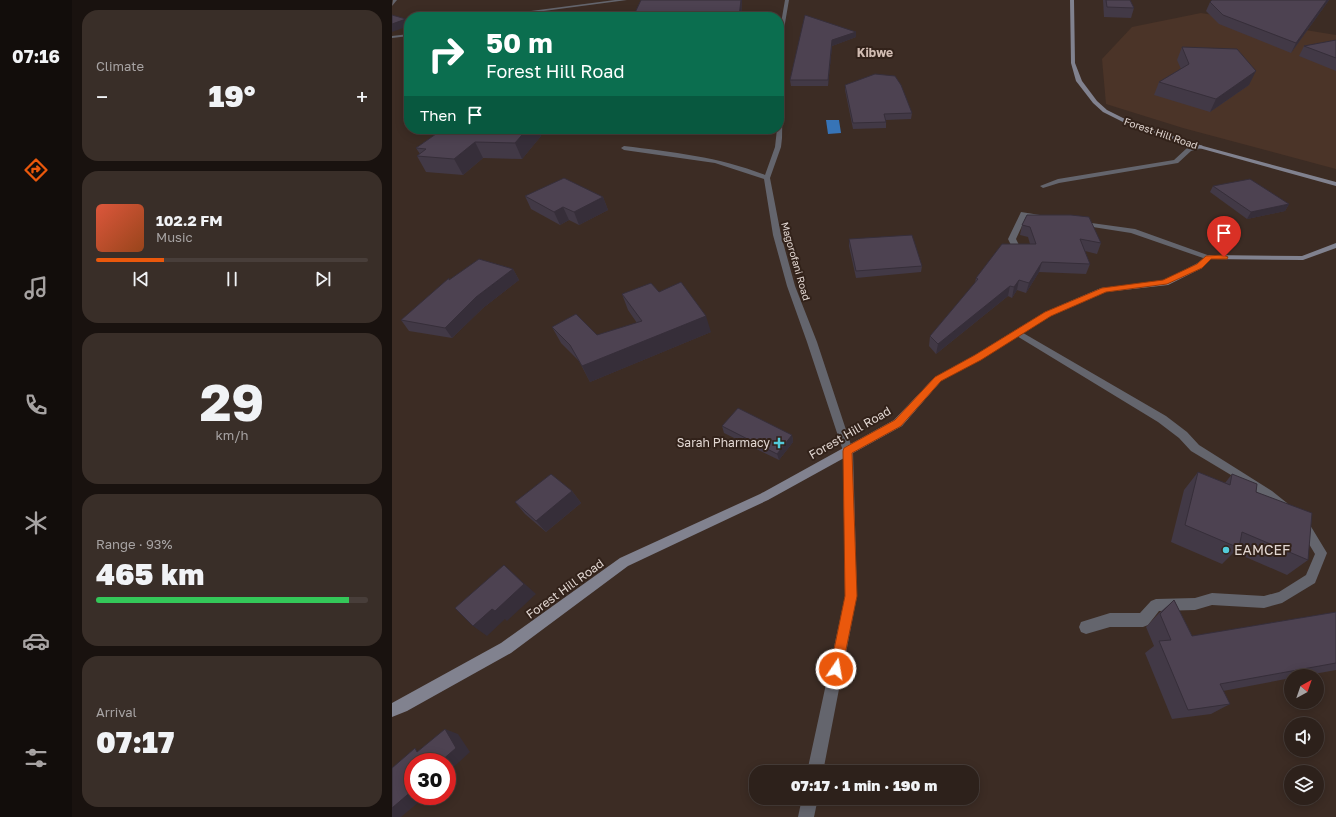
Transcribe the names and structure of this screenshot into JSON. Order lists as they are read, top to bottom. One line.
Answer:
{"streets":{"street":["Forest Hill Road","Magorofani Road"]},"crossings":[["Forest Hill Road","Magorofani Road"]],"districts":["Kibwe"],"places":{"health":["Sarah Pharmacy"],"other":["EAMCEF"]},"north":"top right","page":{"tabs":"07:16","tile":["Climate",["29","km/h"],["Range · 93%","465 km"],["Arrival","07:17"]],"turn":["50 m","Forest Hill Road"],"heat":["−","19°","+"],"then":"Then","song":["102.2 FM","Music"],"limit":"30","trip":"07:17 · 1 min · 190 m"}}
